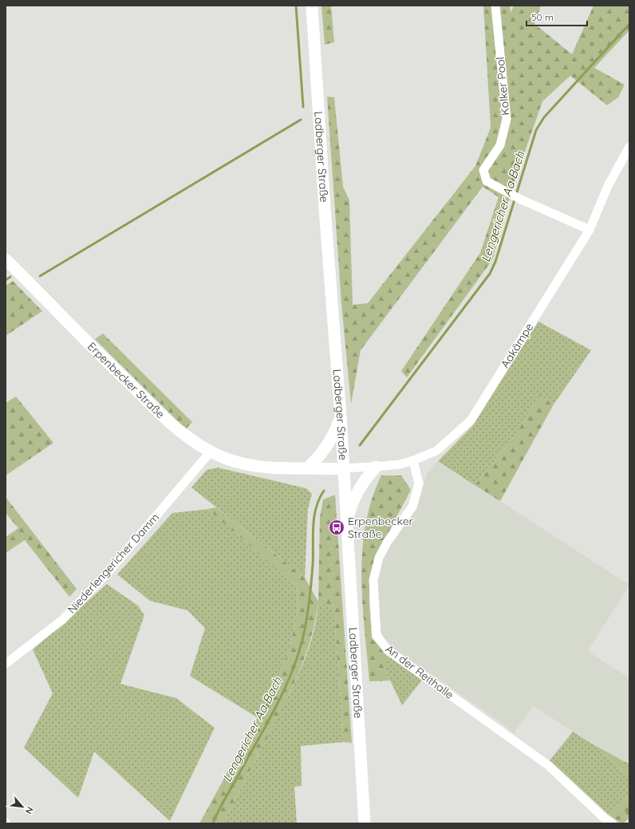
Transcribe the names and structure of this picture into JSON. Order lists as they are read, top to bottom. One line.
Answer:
{"streets":{"main road":["Ladberger Straße","Erpenbecker Straße"],"street":["Kolker Pool","Aakämpe","Niederlengericher Damm","An der Reithalle"]},"crossings":[["Kolker Pool","Aakämpe"],["Ladberger Straße","Aakämpe"],["Ladberger Straße","Erpenbecker Straße"],["Aakämpe","Erpenbecker Straße"],["Aakämpe","An der Reithalle"],["Erpenbecker Straße","Niederlengericher Damm"]],"water":["Lengericher Aa Bach"],"places":{"bus stop":["Erpenbecker Straße"]},"scale_bar":"50 m","north":"bottom right"}
